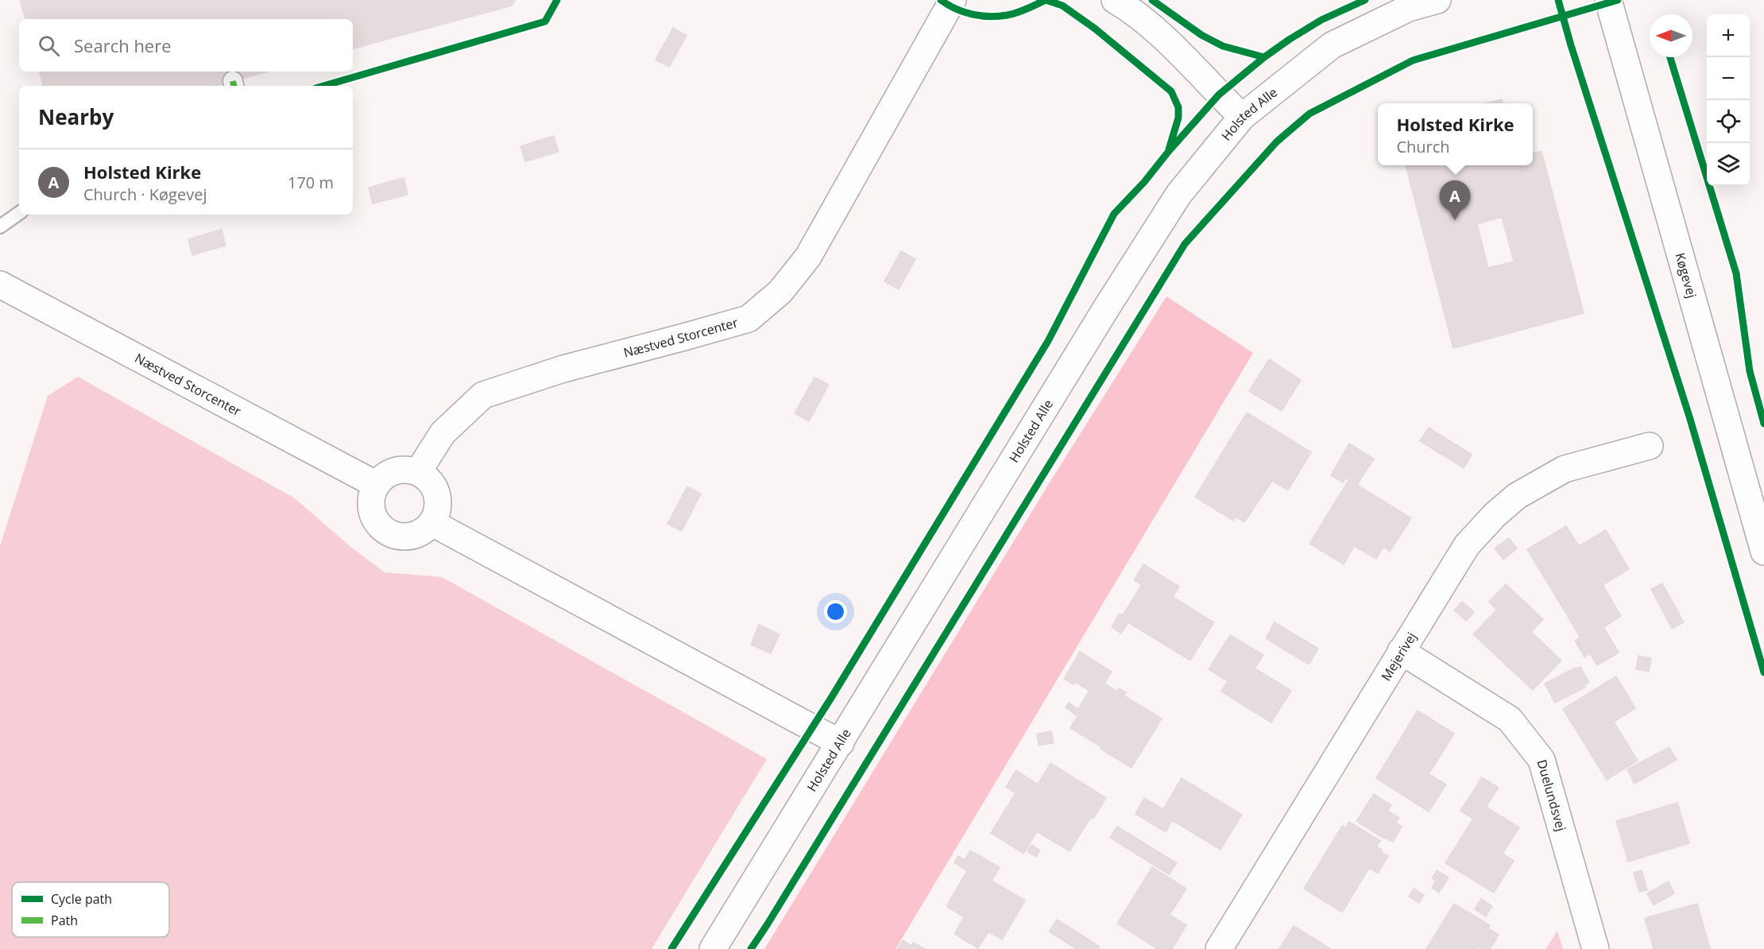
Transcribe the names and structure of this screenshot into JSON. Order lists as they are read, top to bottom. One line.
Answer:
{"streets":{"street":["Holsted Alle","Køgevej","Næstved Storcenter","Mejerivej","Duelundsvej"]},"crossings":[["Mejerivej","Duelundsvej"]],"legend":["Cycle path","Path"],"north":"left","page":{"map_buttons":["+","−"],"search":"Search here","heading":"Nearby","popup":["Holsted Kirke","Church"],"list":[{"mark":"A","name":"Holsted Kirke","note":"Church · Køgevej","value":"170 m"}],"pins":"A"}}
